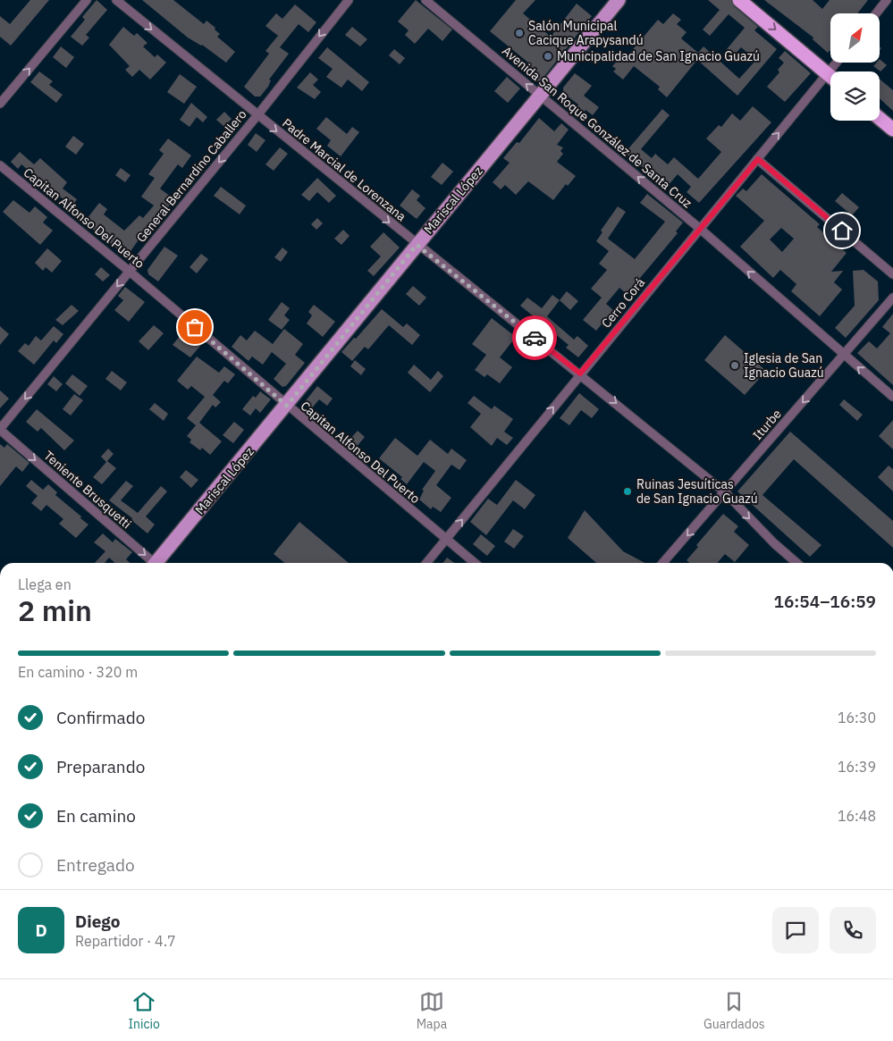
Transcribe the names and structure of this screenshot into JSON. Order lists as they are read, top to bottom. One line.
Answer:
{"streets":{"main road":["Mariscal López"],"street":["Avenida San Roque González de Santa Cruz","Padre Marcial de Lorenzana","General Bernardino Caballero","Capitan Alfonso Del Puerto","Cerro Corá","Iturbe","Teniente Brusquetti"]},"crossings":[["Avenida San Roque González de Santa Cruz","Mariscal López"],["Avenida San Roque González de Santa Cruz","Cerro Corá"],["Avenida San Roque González de Santa Cruz","Iturbe"],["Padre Marcial de Lorenzana","General Bernardino Caballero"],["Padre Marcial de Lorenzana","Mariscal López"],["Padre Marcial de Lorenzana","Cerro Corá"],["Padre Marcial de Lorenzana","Iturbe"],["General Bernardino Caballero","Capitan Alfonso Del Puerto"],["General Bernardino Caballero","Teniente Brusquetti"],["Mariscal López","Capitan Alfonso Del Puerto"],["Capitan Alfonso Del Puerto","Cerro Corá"]],"one_way":["Avenida San Roque González de Santa Cruz","Padre Marcial de Lorenzana","General Bernardino Caballero","Cerro Corá","Iturbe","Teniente Brusquetti"],"places":["Salón Municipal Cacique Arapysandú","Municipalidad de San Ignacio Guazú","Iglesia de San Ignacio Guazú","Ruinas Jesuíticas de San Ignacio Guazú"],"north":"top right","page":{"heading":["2 min","Llega en","16:54–16:59"],"panel":["Diego","Repartidor · 4.7"],"bar":"En camino · 320 m","list":[["Confirmado","16:30"],["Preparando","16:39"],["En camino","16:48"],"Entregado"],"round":"D","tabs":["Inicio","Mapa","Guardados"]}}
